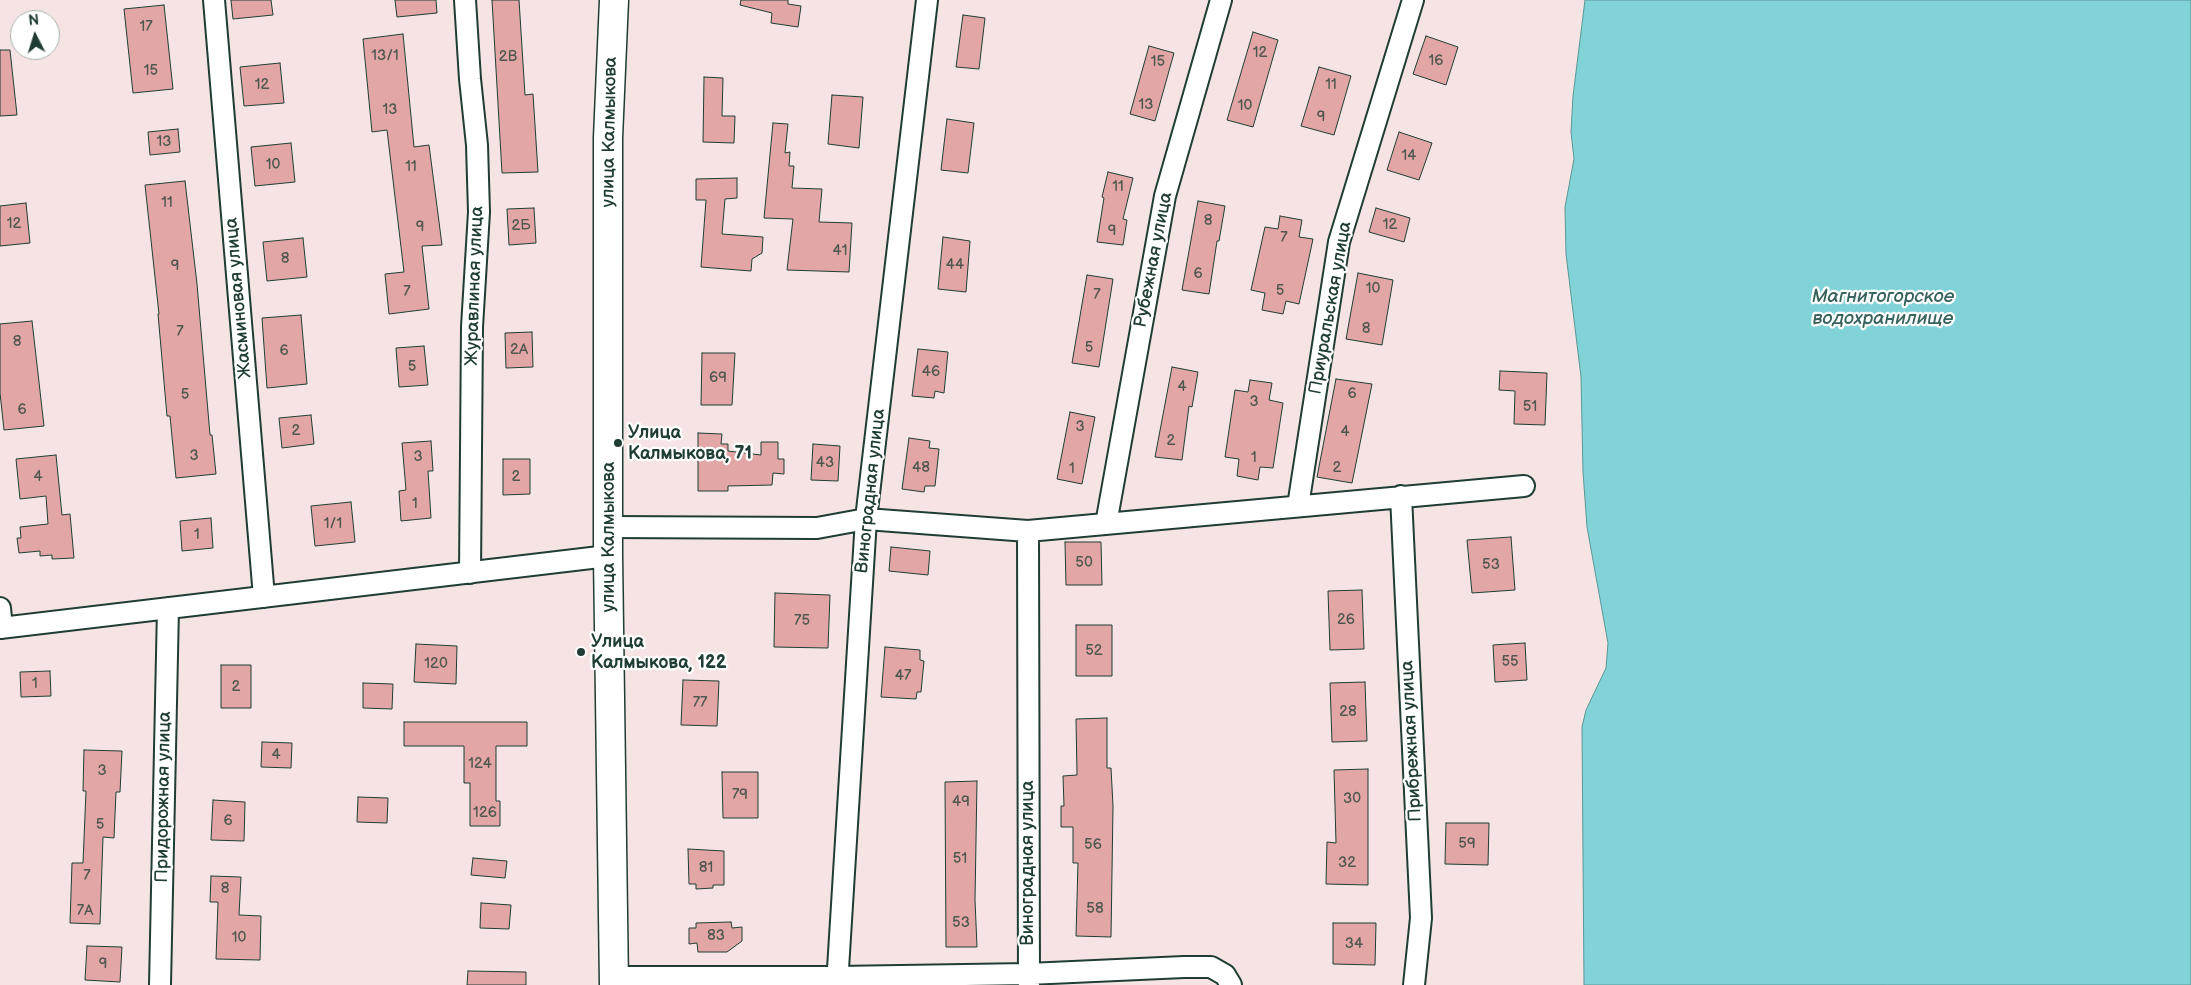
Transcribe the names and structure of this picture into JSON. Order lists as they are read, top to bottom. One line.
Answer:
{"streets":{"main road":["улица Калмыкова"],"street":["Рубежная улица","Журавлиная улица","Жасминовая улица","Приуральская улица","Виноградная улица","Прибрежная улица","Придорожная улица"]},"water":["Магнитогорское водохранилище"],"places":["Улица Калмыкова, 71","Улица Калмыкова, 122"],"house_numbers":["17","12","13/1","2В","16","15","15","12","11","13","10","13","9","13","14","10","11","11","11","8","12","12","2Б","9","9","7","41","8","44","9","6","10","5","7","7","8","7","8","5","2А","6","5","46","69","4","6","5","3","51","6","3","2","4","2","3","3","1","43","48","2","1","4","2","1","1/1","1","50","53","26","75","52","55","120","47","1","2","77","28","4","124","3","79","30","49","126","6","5","59","56","51","32","81","7","8","58","7А","53","83","10","34","9"],"north":"top"}
